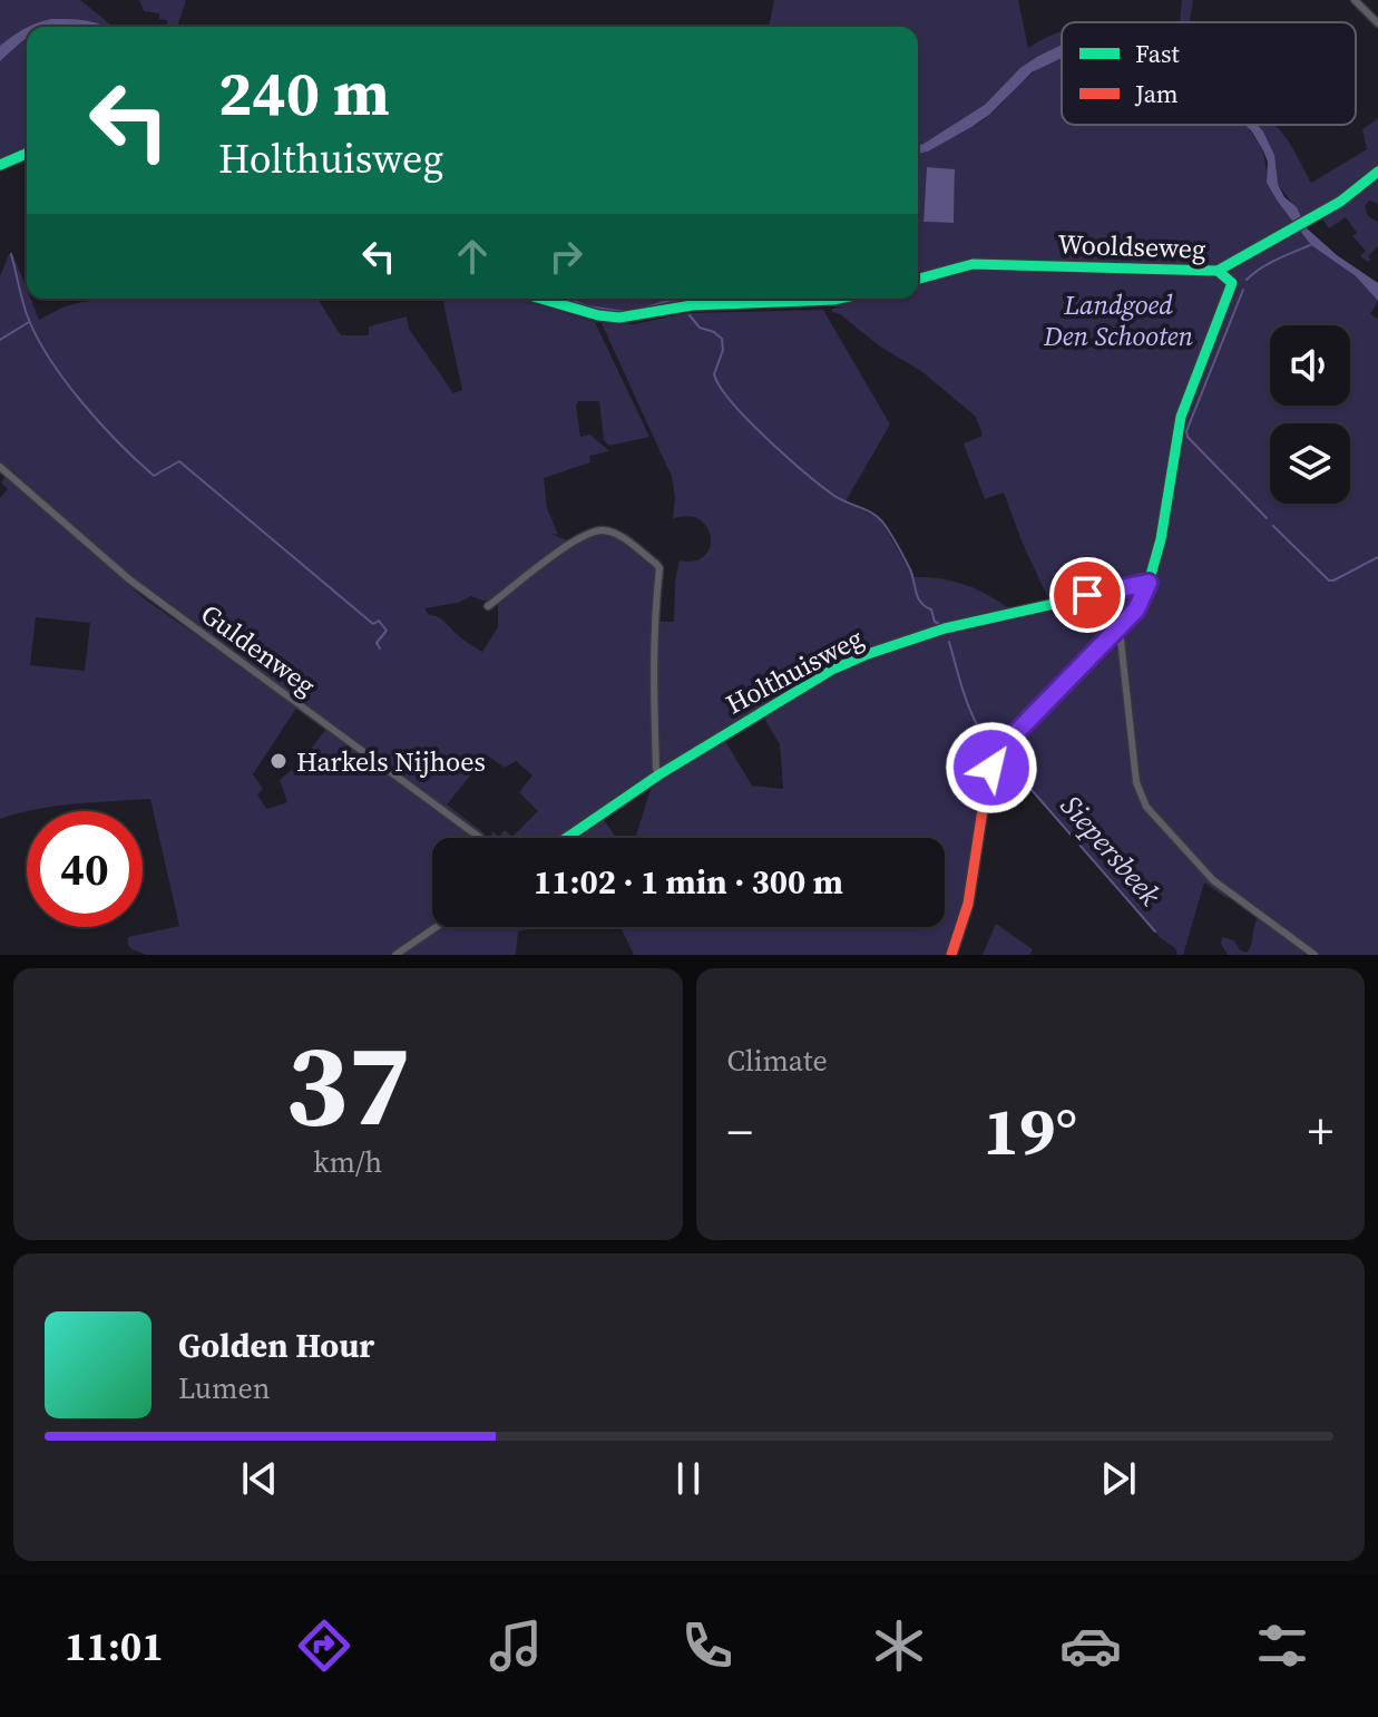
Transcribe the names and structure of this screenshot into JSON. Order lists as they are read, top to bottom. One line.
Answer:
{"streets":{"street":["Wooldseweg","Guldenweg","Holthuisweg"]},"water":["Siepersbeek"],"parks":["Landgoed Den Schooten"],"places":["Harkels Nijhoes"],"legend":["Fast","Jam"],"page":{"turn":["240 m","Holthuisweg"],"limit":"40","trip":"11:02 · 1 min · 300 m","tile":[["37","km/h"],"Climate"],"heat":["−","19°","+"],"song":["Golden Hour","Lumen"],"tabs":"11:01"}}
